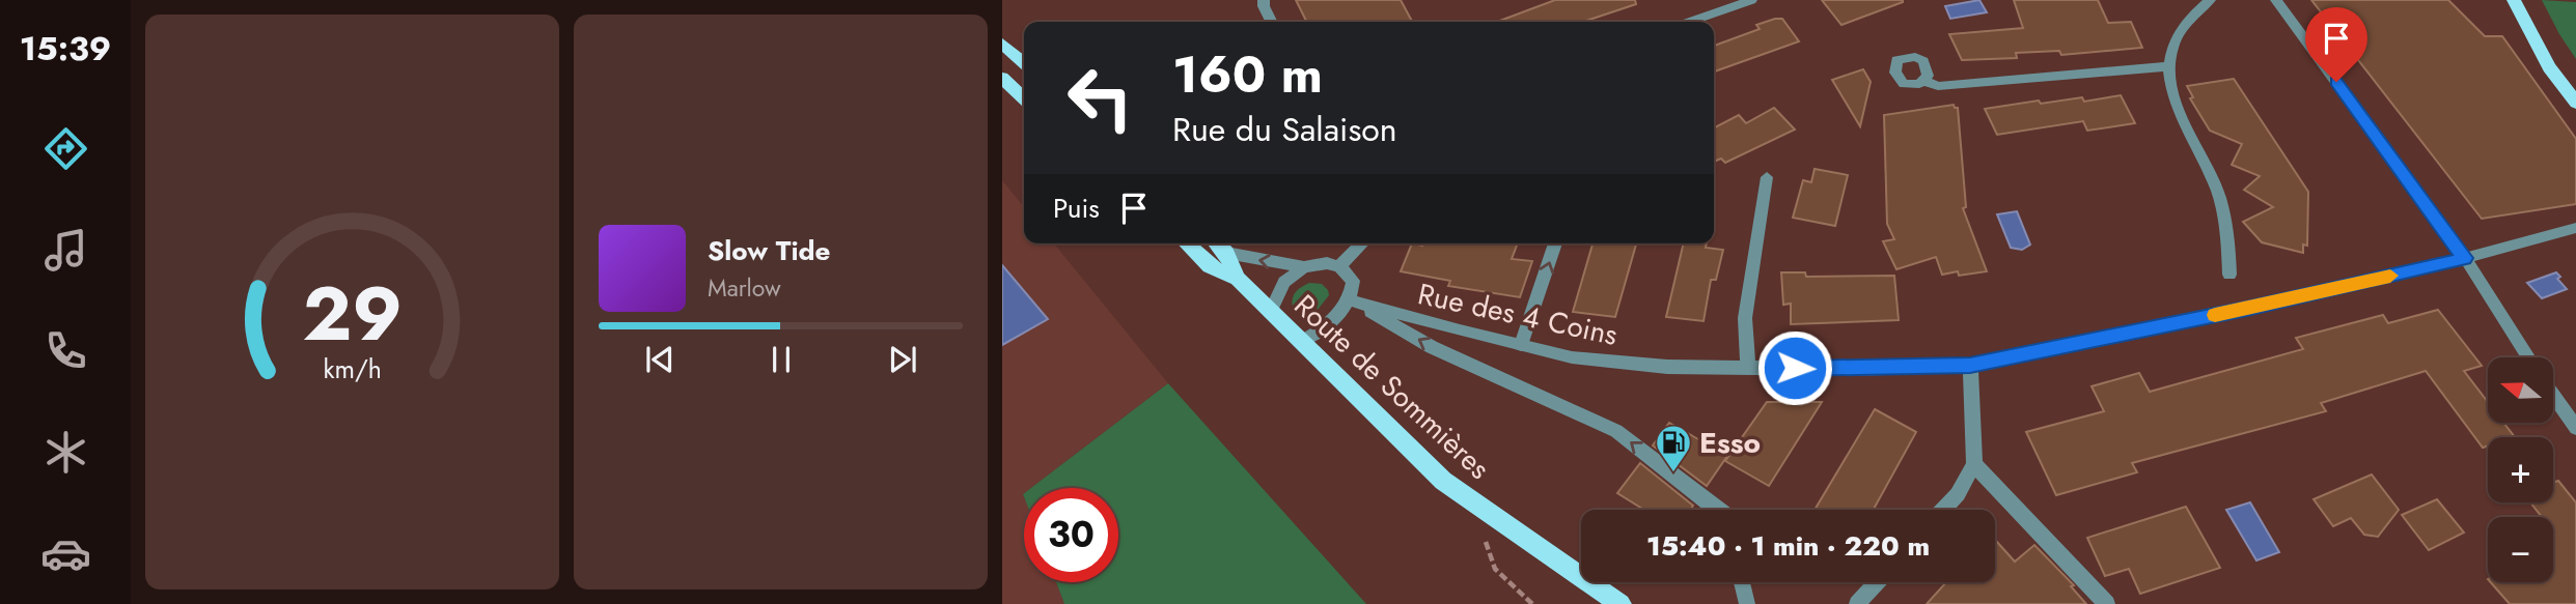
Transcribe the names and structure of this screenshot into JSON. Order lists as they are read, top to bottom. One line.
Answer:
{"streets":{"main road":["Route de Sommières"],"street":["Rue des 4 Coins"]},"crossings":[["Rue des 4 Coins","Route de Sommières"]],"places":{"fuel station":["Esso"]},"north":"left","page":{"tabs":"15:39","turn":["160 m","Rue du Salaison"],"then":"Puis","song":["Slow Tide","Marlow"],"map_buttons":["+","−"],"limit":"30","trip":"15:40 · 1 min · 220 m","gauge":["29","km/h"]}}
